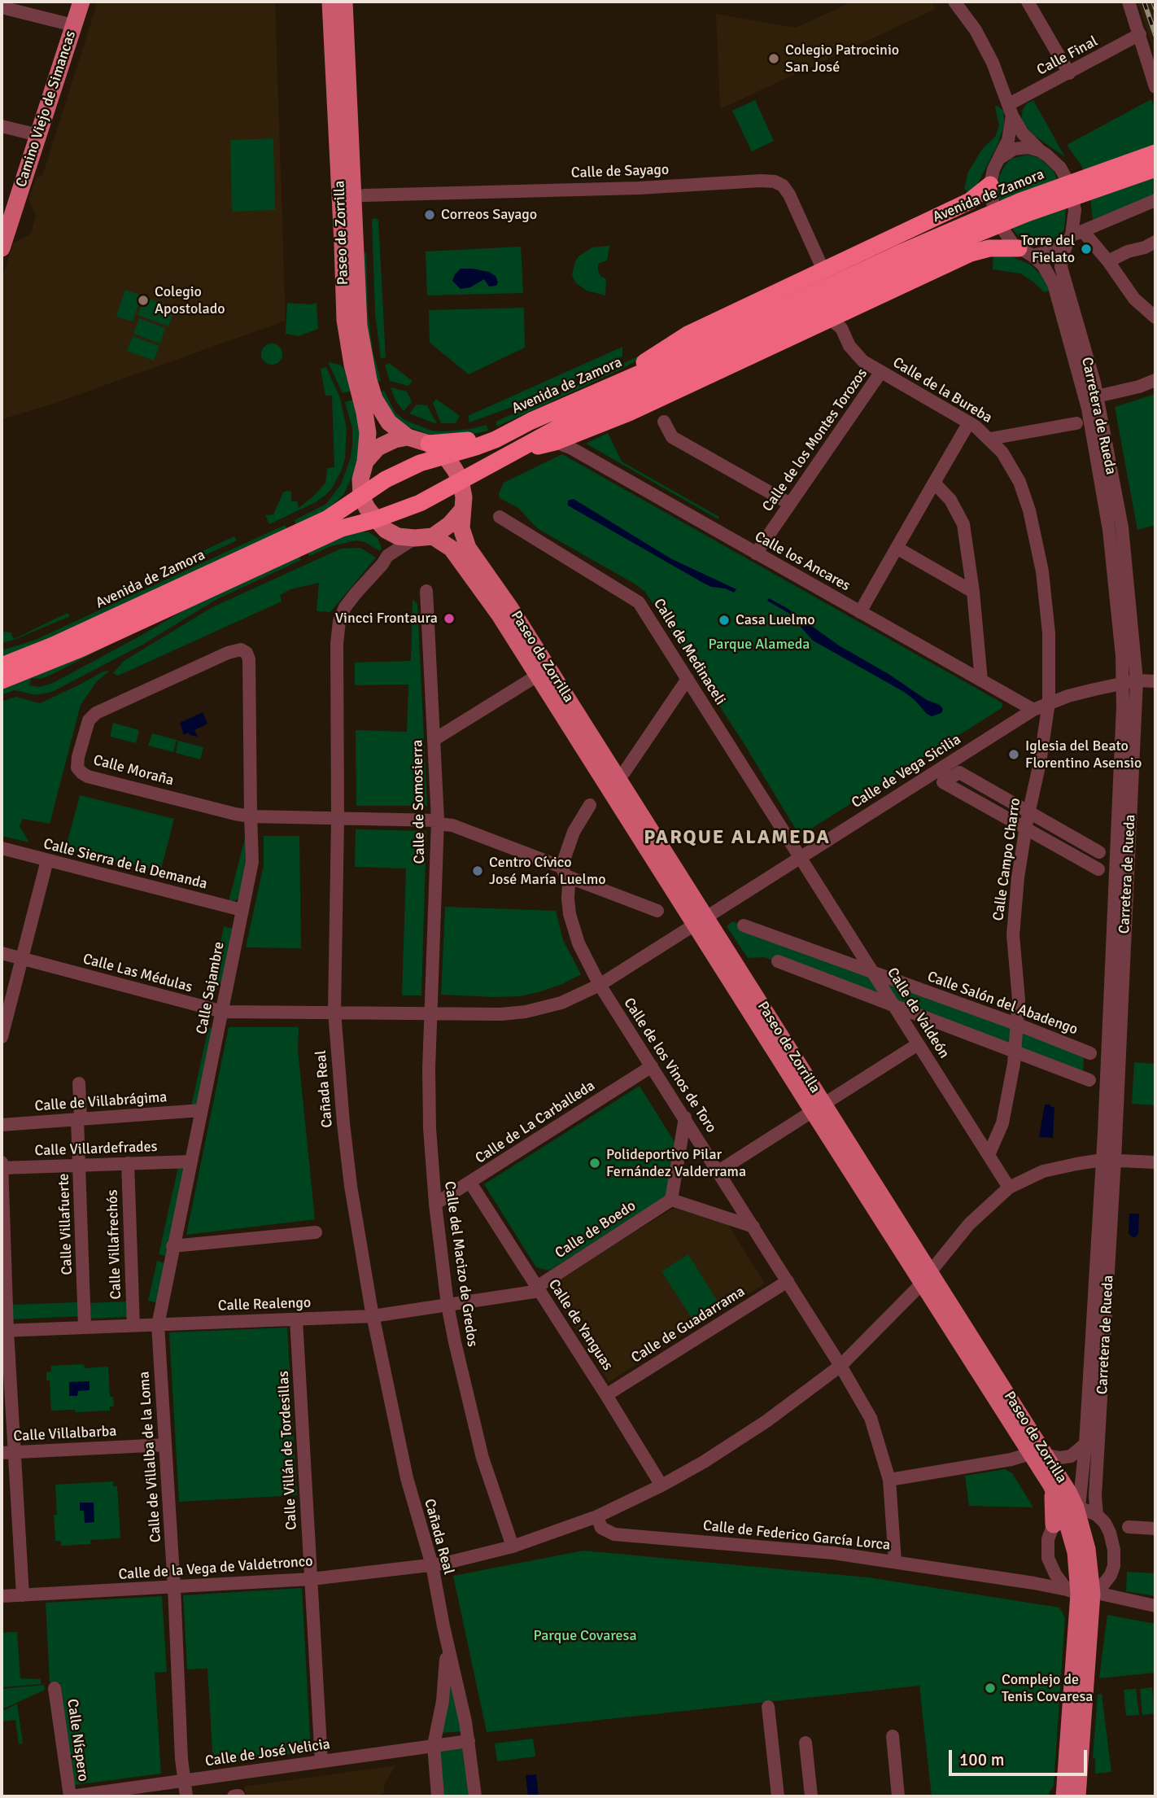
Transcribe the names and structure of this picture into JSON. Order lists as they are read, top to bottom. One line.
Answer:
{"streets":{"highway":["Avenida de Zamora"],"main road":["Camino Viejo de Simancas","Paseo de Zorrilla"],"street":["Calle Final","Calle de Sayago","Calle de la Bureba","Carretera de Rueda","Calle de los Montes Torozos","Calle los Ancares","Calle de Medinaceli","Calle Moraña","Calle de Vega Sicilia","Calle de Somosierra","Calle Campo Charro","Calle Sierra de la Demanda","Calle Las Médulas","Calle Sajambre","Calle Salón del Abadengo","Calle de Valdeón","Calle de los Vinos de Toro","Cañada Real","Calle de Villabrágima","Calle de La Carballeda","Calle Villardefrades","Calle Villafuerte","Calle de Boedo","Calle Villafrechós","Calle del Macizo de Gredos","Calle Realengo","Calle de Yanguas","Calle de Guadarrama","Calle Villalbarba","Calle Villán de Tordesillas","Calle de Villalba de la Loma","Calle de Federico García Lorca","Calle de la Vega de Valdetronco","Calle Níspero","Calle de José Velicia"]},"crossings":[["Avenida de Zamora","Paseo de Zorrilla"],["Paseo de Zorrilla","Carretera de Rueda"],["Paseo de Zorrilla","Calle de Vega Sicilia"],["Paseo de Zorrilla","Calle de Federico García Lorca"],["Calle de la Bureba","Calle de los Montes Torozos"],["Calle de la Bureba","Calle de Vega Sicilia"],["Calle de la Bureba","Calle Campo Charro"],["Carretera de Rueda","Calle de Vega Sicilia"],["Calle de los Montes Torozos","Calle los Ancares"],["Calle los Ancares","Calle de Vega Sicilia"],["Calle de Medinaceli","Calle de Vega Sicilia"],["Calle de Medinaceli","Calle de Valdeón"],["Calle Moraña","Calle de Somosierra"],["Calle Moraña","Calle Sajambre"],["Calle Moraña","Calle de los Vinos de Toro"],["Calle Moraña","Cañada Real"],["Calle de Vega Sicilia","Calle Campo Charro"],["Calle de Vega Sicilia","Calle Las Médulas"],["Calle de Vega Sicilia","Calle de Valdeón"],["Calle de Vega Sicilia","Calle de los Vinos de Toro"],["Calle de Somosierra","Calle Las Médulas"],["Calle de Somosierra","Calle del Macizo de Gredos"],["Calle Campo Charro","Calle Salón del Abadengo"],["Calle Campo Charro","Calle de Valdeón"],["Calle Sierra de la Demanda","Calle Sajambre"],["Calle Las Médulas","Calle Sajambre"],["Calle Las Médulas","Calle de los Vinos de Toro"],["Calle Las Médulas","Cañada Real"],["Calle Las Médulas","Calle del Macizo de Gredos"],["Calle Sajambre","Calle de Villabrágima"],["Calle Sajambre","Calle Villardefrades"],["Calle Sajambre","Calle Realengo"],["Calle Sajambre","Calle de Villalba de la Loma"],["Calle Salón del Abadengo","Calle de Valdeón"],["Calle de los Vinos de Toro","Calle de La Carballeda"],["Calle de los Vinos de Toro","Calle de Guadarrama"],["Calle de los Vinos de Toro","Calle de Federico García Lorca"],["Cañada Real","Calle de Boedo"],["Cañada Real","Calle Realengo"],["Cañada Real","Calle de la Vega de Valdetronco"],["Cañada Real","Calle de José Velicia"],["Calle de Villabrágima","Calle Villafuerte"],["Calle de La Carballeda","Calle del Macizo de Gredos"],["Calle de La Carballeda","Calle de Yanguas"],["Calle Villardefrades","Calle Villafuerte"],["Calle Villardefrades","Calle Villafrechós"],["Calle Villafuerte","Calle Realengo"],["Calle de Boedo","Calle del Macizo de Gredos"],["Calle de Boedo","Calle Realengo"],["Calle de Boedo","Calle de Yanguas"],["Calle Villafrechós","Calle Realengo"],["Calle Realengo","Calle Villán de Tordesillas"],["Calle Realengo","Calle de Villalba de la Loma"],["Calle de Yanguas","Calle de Guadarrama"],["Calle Villalbarba","Calle de Villalba de la Loma"],["Calle Villán de Tordesillas","Calle de la Vega de Valdetronco"],["Calle Villán de Tordesillas","Calle de José Velicia"],["Calle de Villalba de la Loma","Calle de la Vega de Valdetronco"],["Calle de Villalba de la Loma","Calle de José Velicia"],["Calle Níspero","Calle de José Velicia"]],"districts":["PARQUE ALAMEDA"],"parks":["Parque Alameda","Parque Covaresa"],"places":["Colegio Patrocinio San José","Correos Sayago","Torre del Fielato","Colegio Apostolado","Vincci Frontaura","Casa Luelmo","Iglesia del Beato Florentino Asensio","Centro Cívico José María Luelmo","Polideportivo Pilar Fernández Valderrama","Complejo de Tenis Covaresa"],"scale_bar":"100 m"}
